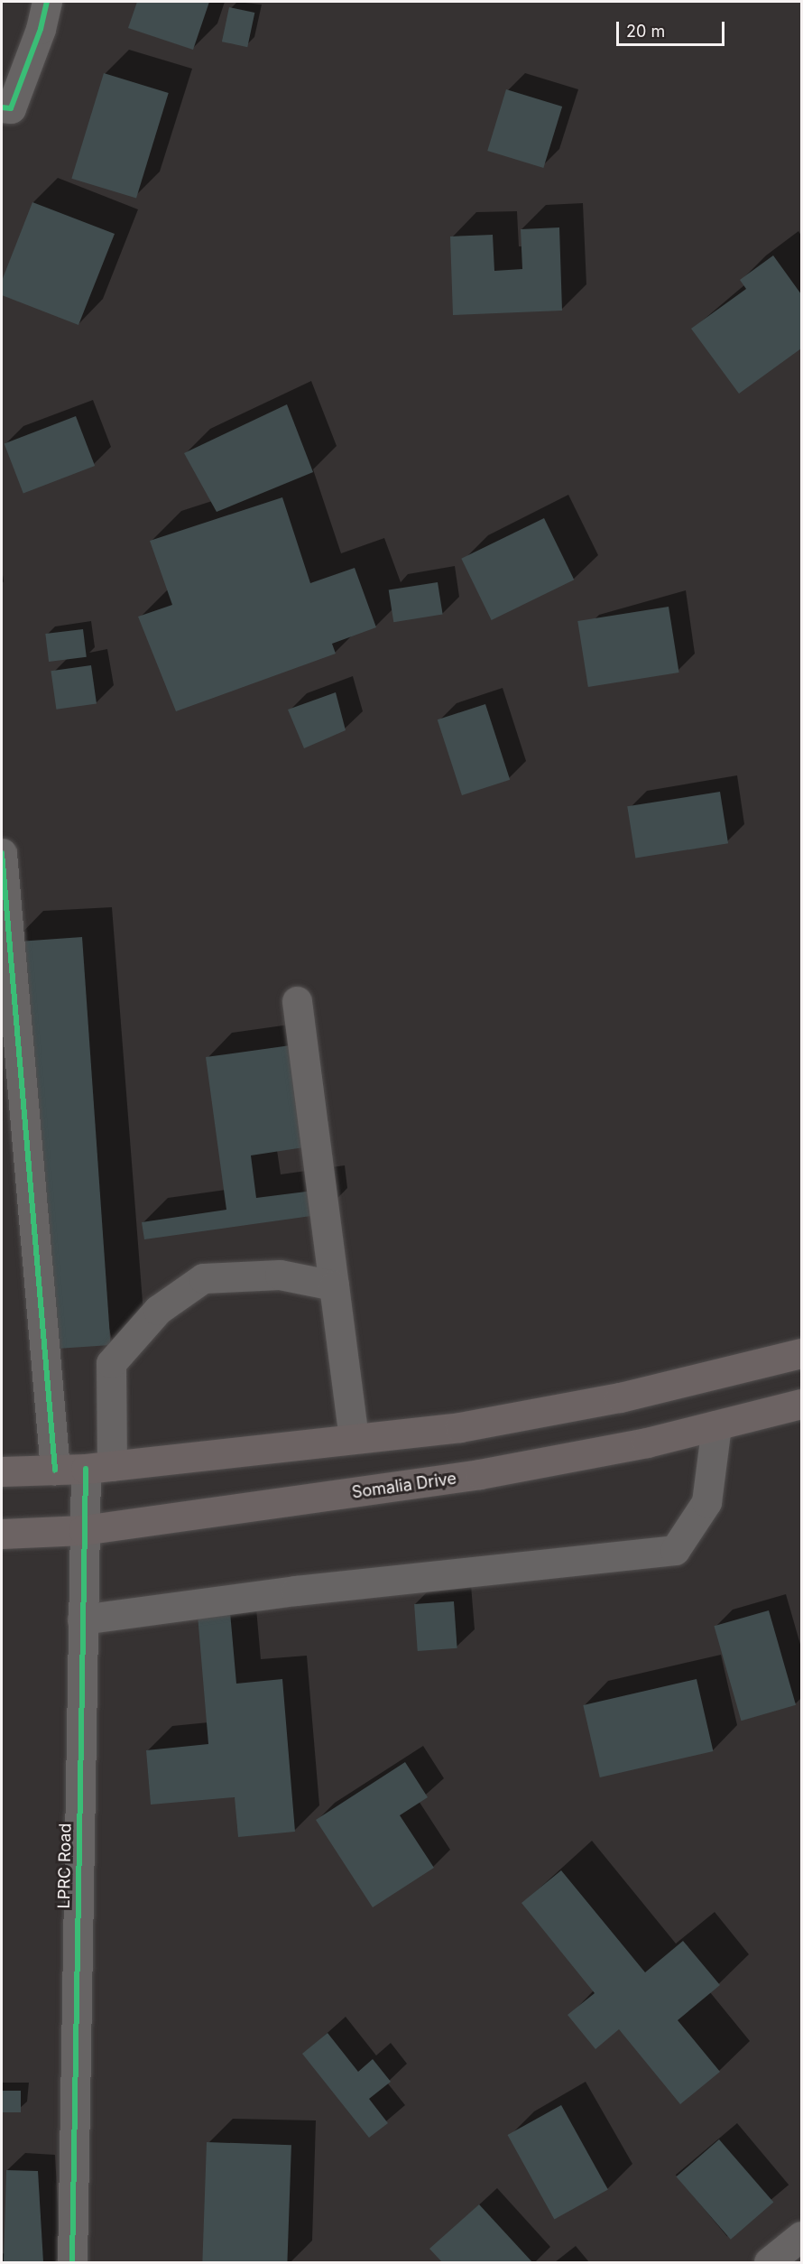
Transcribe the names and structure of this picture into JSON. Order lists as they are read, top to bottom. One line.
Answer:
{"streets":{"main road":["Somalia Drive"],"street":["LPRC Road"]},"crossings":[["Somalia Drive","LPRC Road"]],"scale_bar":"20 m"}
